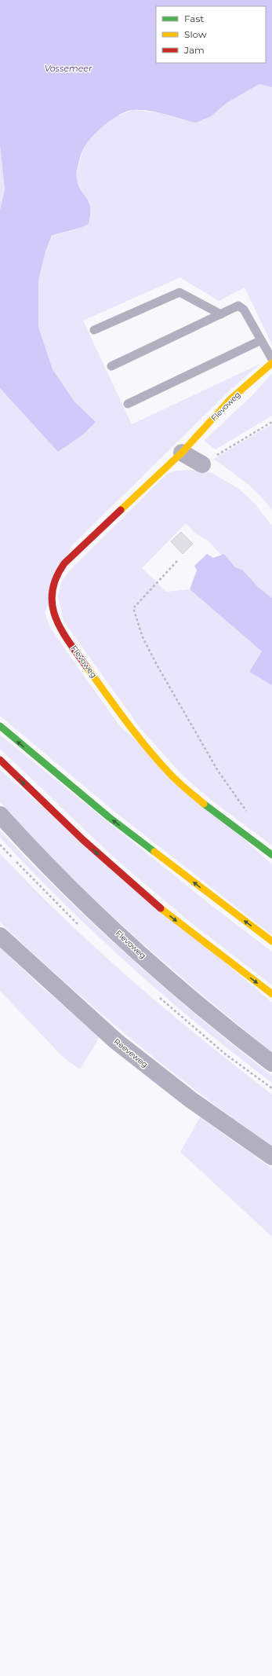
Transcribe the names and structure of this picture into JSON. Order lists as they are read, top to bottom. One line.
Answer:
{"streets":{"main road":["Flevoweg"],"street":["Reeveweg"]},"water":["Vossemeer"],"legend":["Fast","Slow","Jam"]}
